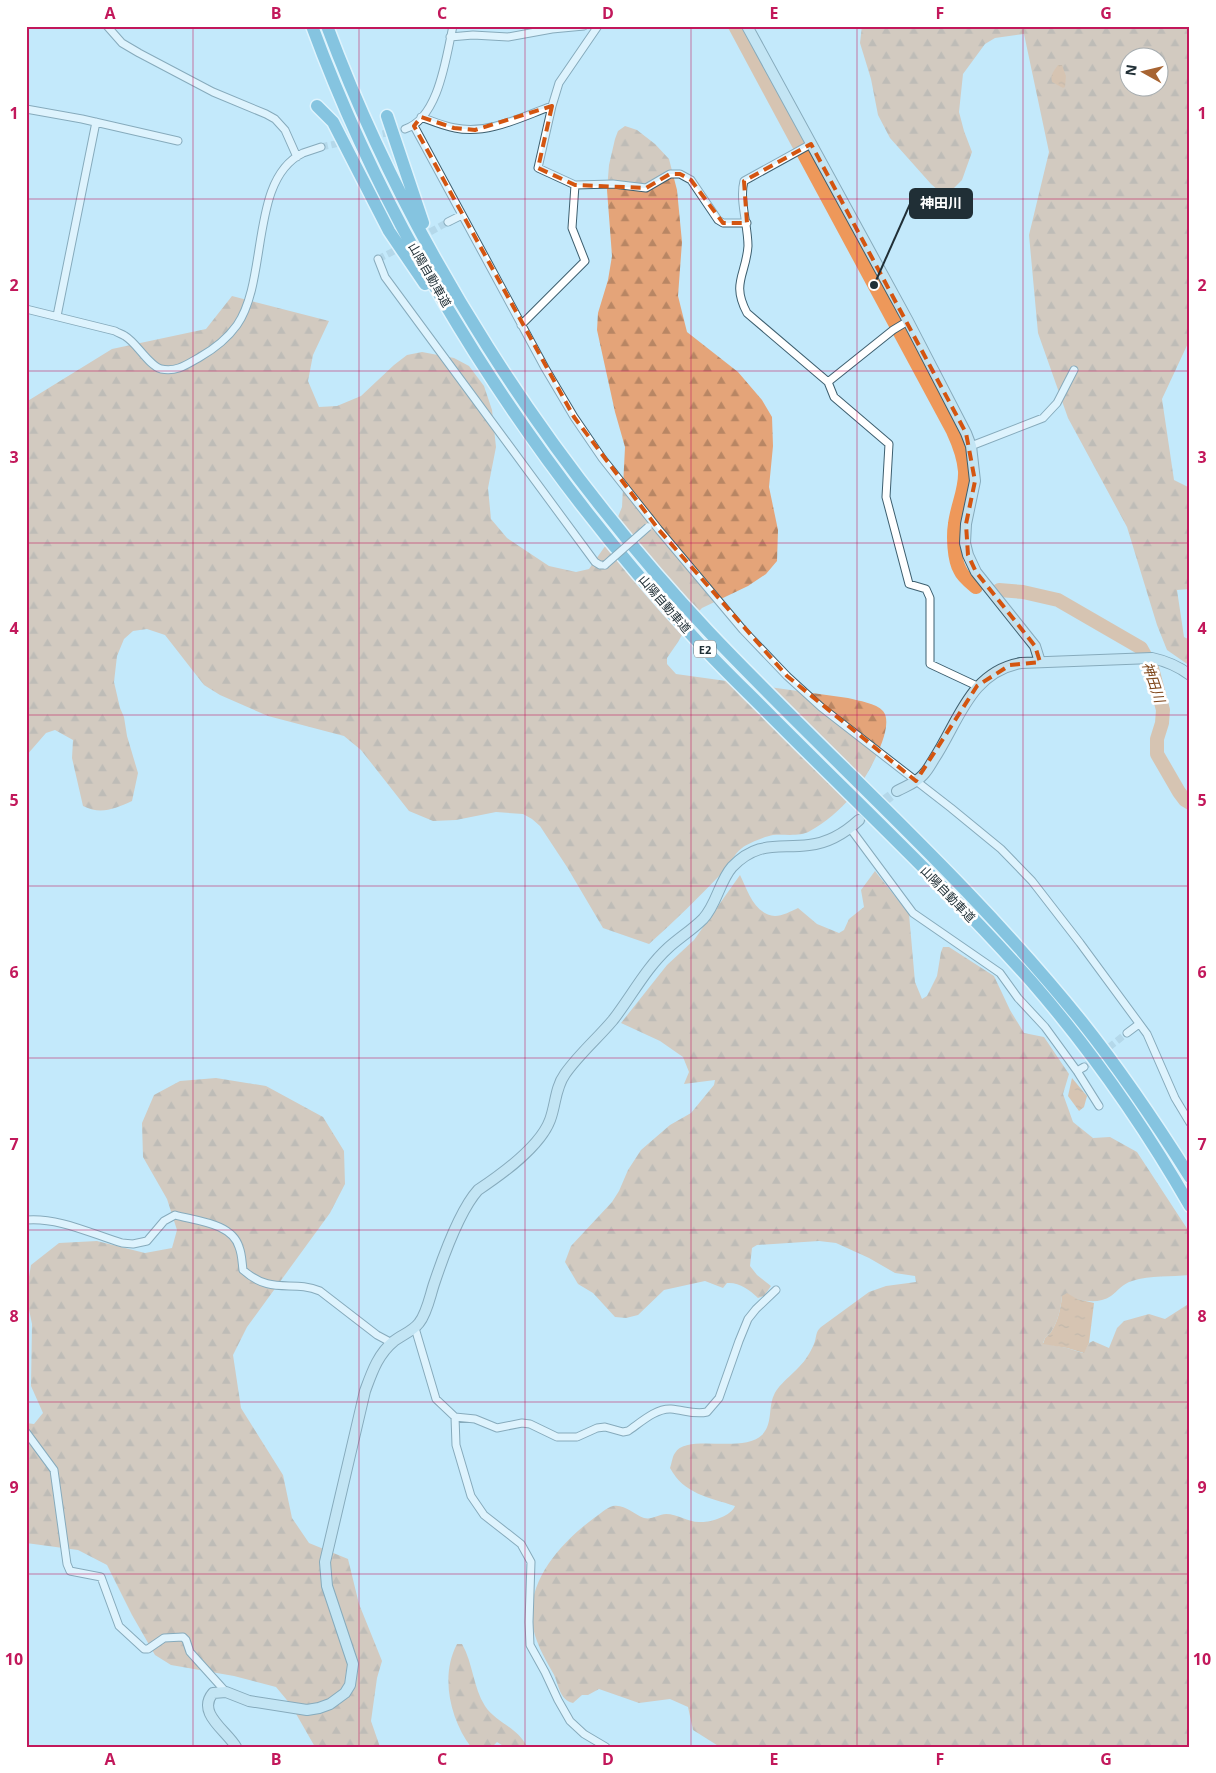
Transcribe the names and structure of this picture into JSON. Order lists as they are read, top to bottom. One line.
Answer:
{"streets":{"highway":["山陽自動車道","E2"]},"water":["神田川"],"places":["神田川"],"north":"left","grid":{"columns":["A","B","C","D","E","F","G"],"rows":["1","2","3","4","5","6","7","8","9","10"]}}
